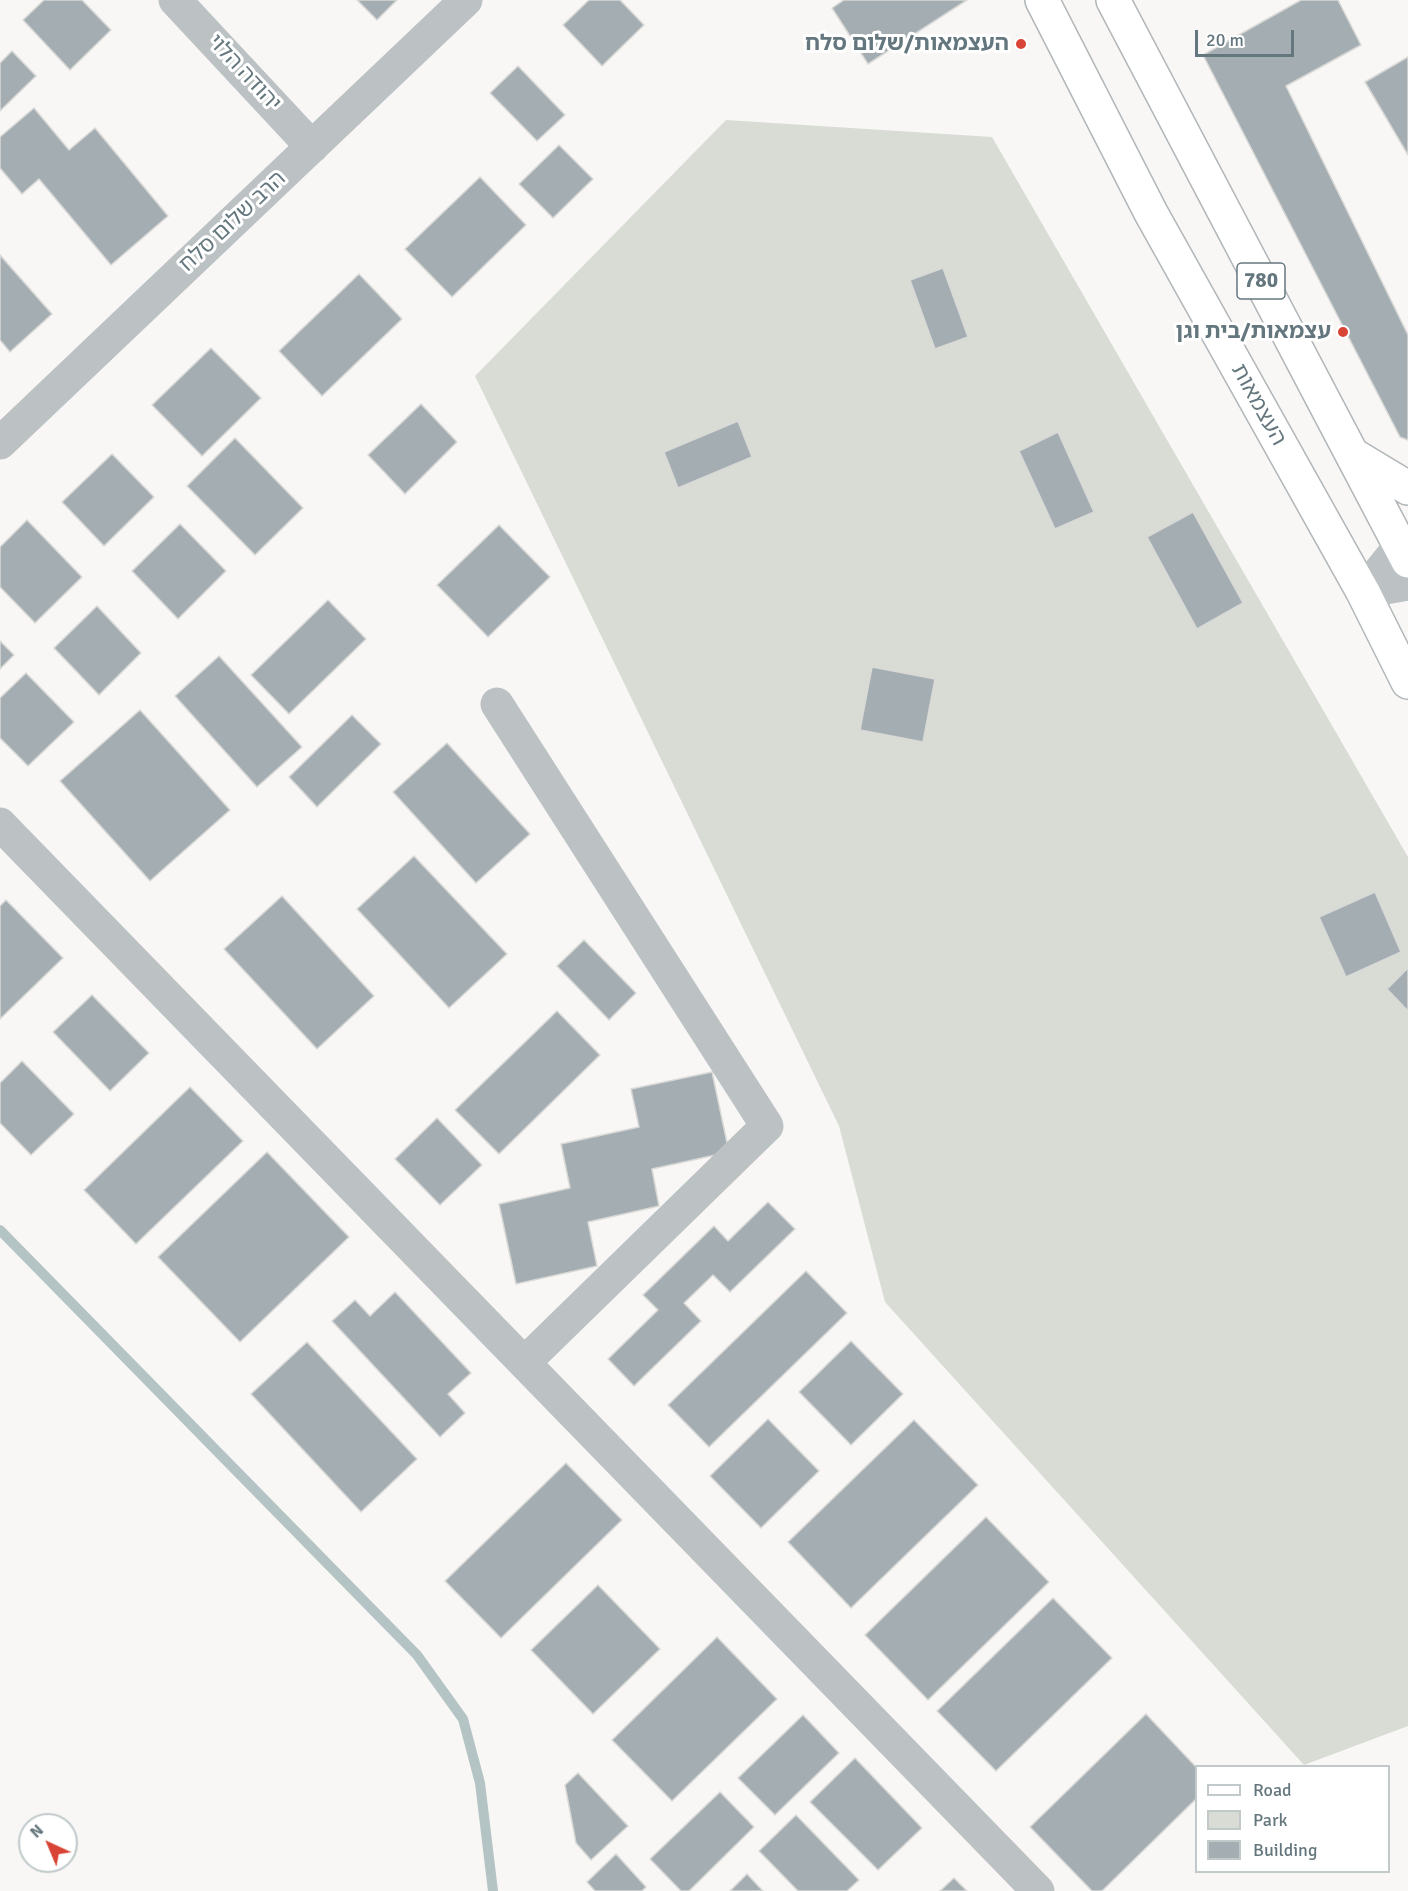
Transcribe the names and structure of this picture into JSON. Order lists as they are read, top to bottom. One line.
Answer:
{"streets":{"main road":["780","העצמאות"],"street":["יהודה הלוי","הרב שלום סלח"]},"crossings":[["יהודה הלוי","הרב שלום סלח"]],"places":["העצמאות/שלום סלח","עצמאות/בית וגן"],"legend":["Road","Park","Building"],"scale_bar":"20 m","north":"top left"}
